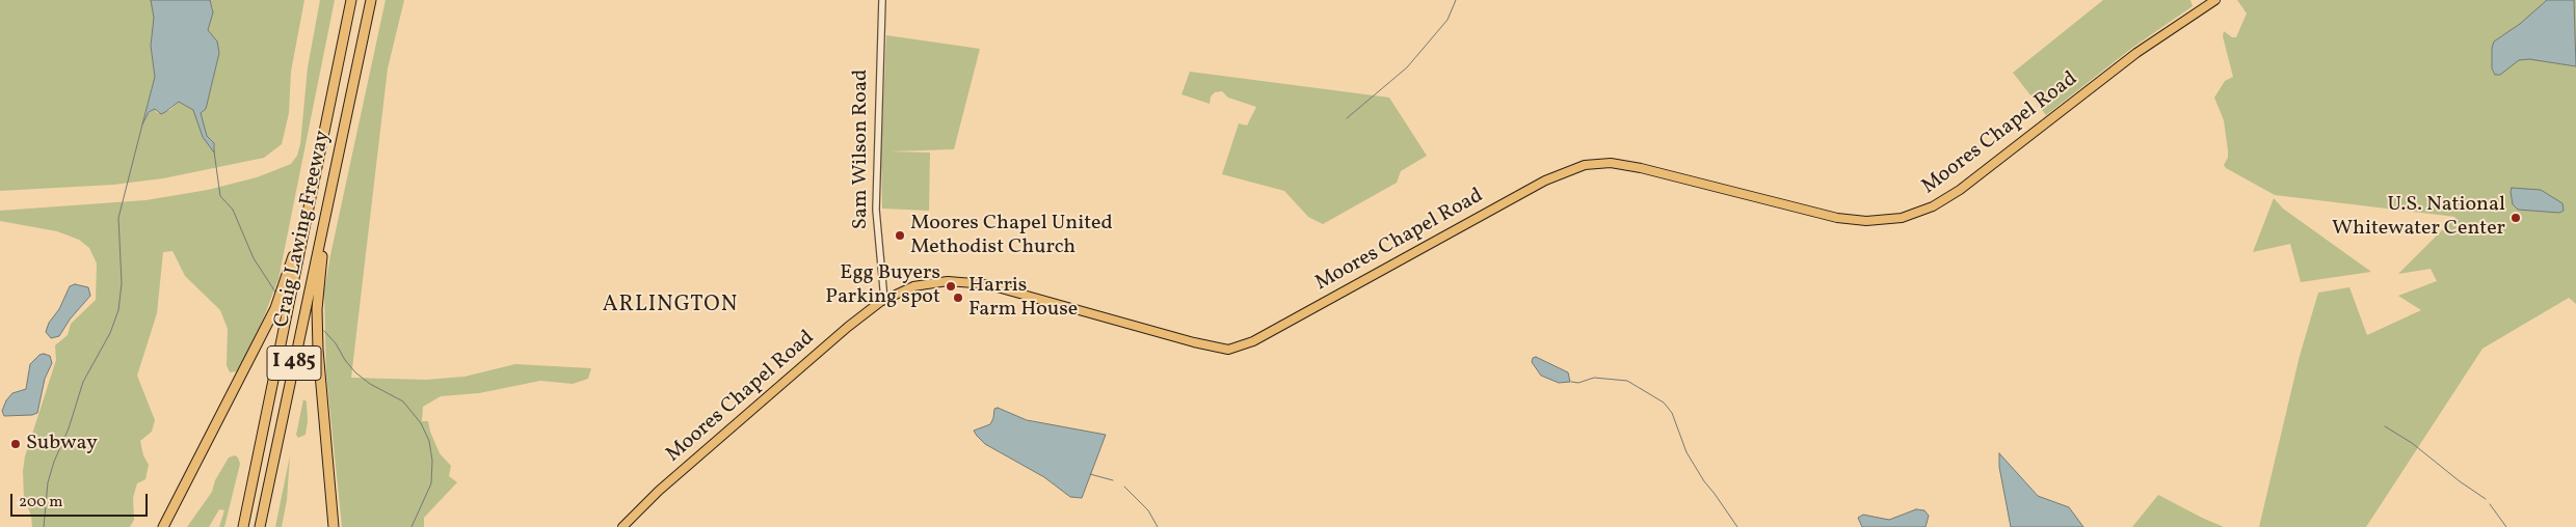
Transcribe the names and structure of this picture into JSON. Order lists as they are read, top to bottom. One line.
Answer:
{"streets":{"highway":["Craig Lawing Freeway","I 485"],"main road":["Moores Chapel Road"],"street":["Sam Wilson Road"]},"crossings":[["Moores Chapel Road","Sam Wilson Road"]],"districts":["ARLINGTON"],"places":["U.S. National Whitewater Center","Moores Chapel United Methodist Church","Egg Buyers Parking spot","Harris Farm House","Subway"],"scale_bar":"200 m"}
